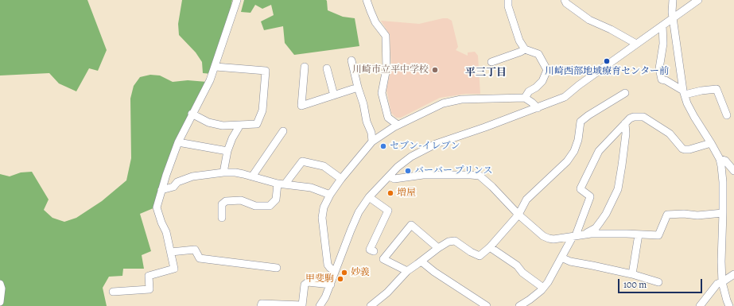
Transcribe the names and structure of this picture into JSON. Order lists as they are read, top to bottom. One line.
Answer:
{"districts":["平三丁目"],"places":["川崎西部地域療育センター前","川崎市立平中学校","セブン-イレブン","バーバー プリンス","増屋","妙義","甲斐駒"],"scale_bar":"100 m"}
